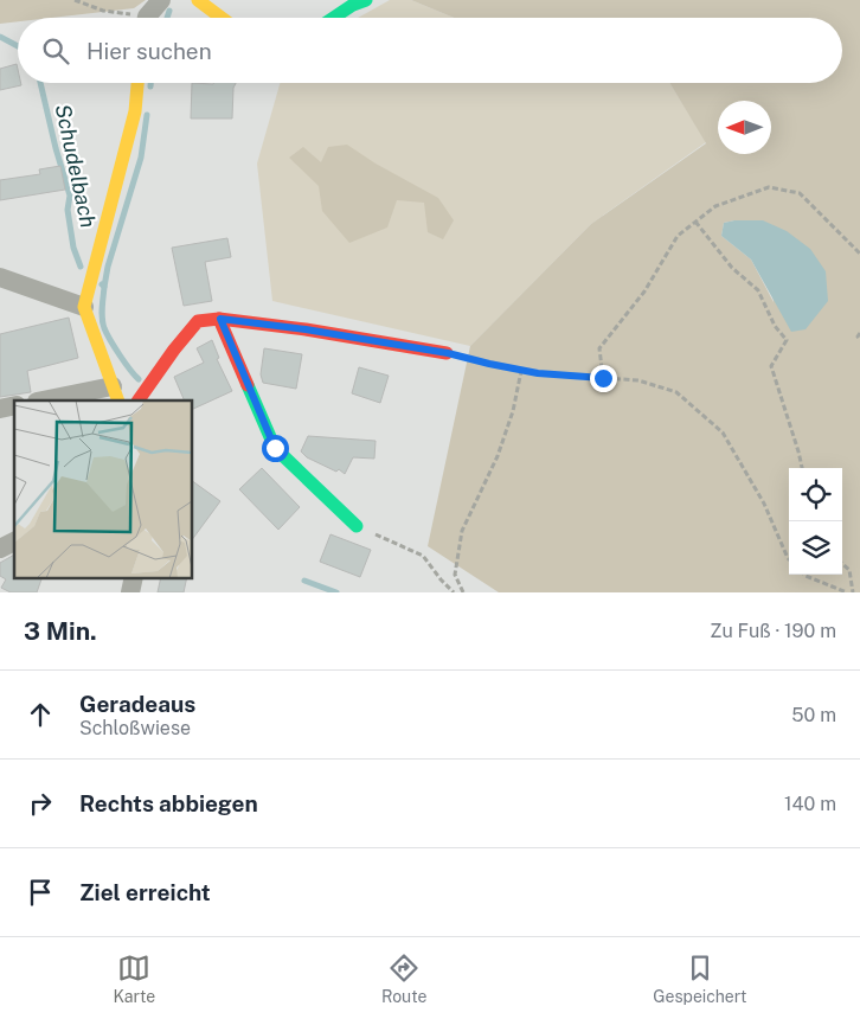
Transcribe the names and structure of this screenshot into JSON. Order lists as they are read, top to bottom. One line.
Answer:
{"water":["Schudelbach"],"north":"left","page":{"search":"Hier suchen","heading":["3 Min.","Zu Fuß · 190 m"],"list":[["Geradeaus","Schloßwiese","50 m"],["Rechts abbiegen","140 m"],"Ziel erreicht"],"nav":["Karte","Route","Gespeichert"]}}
